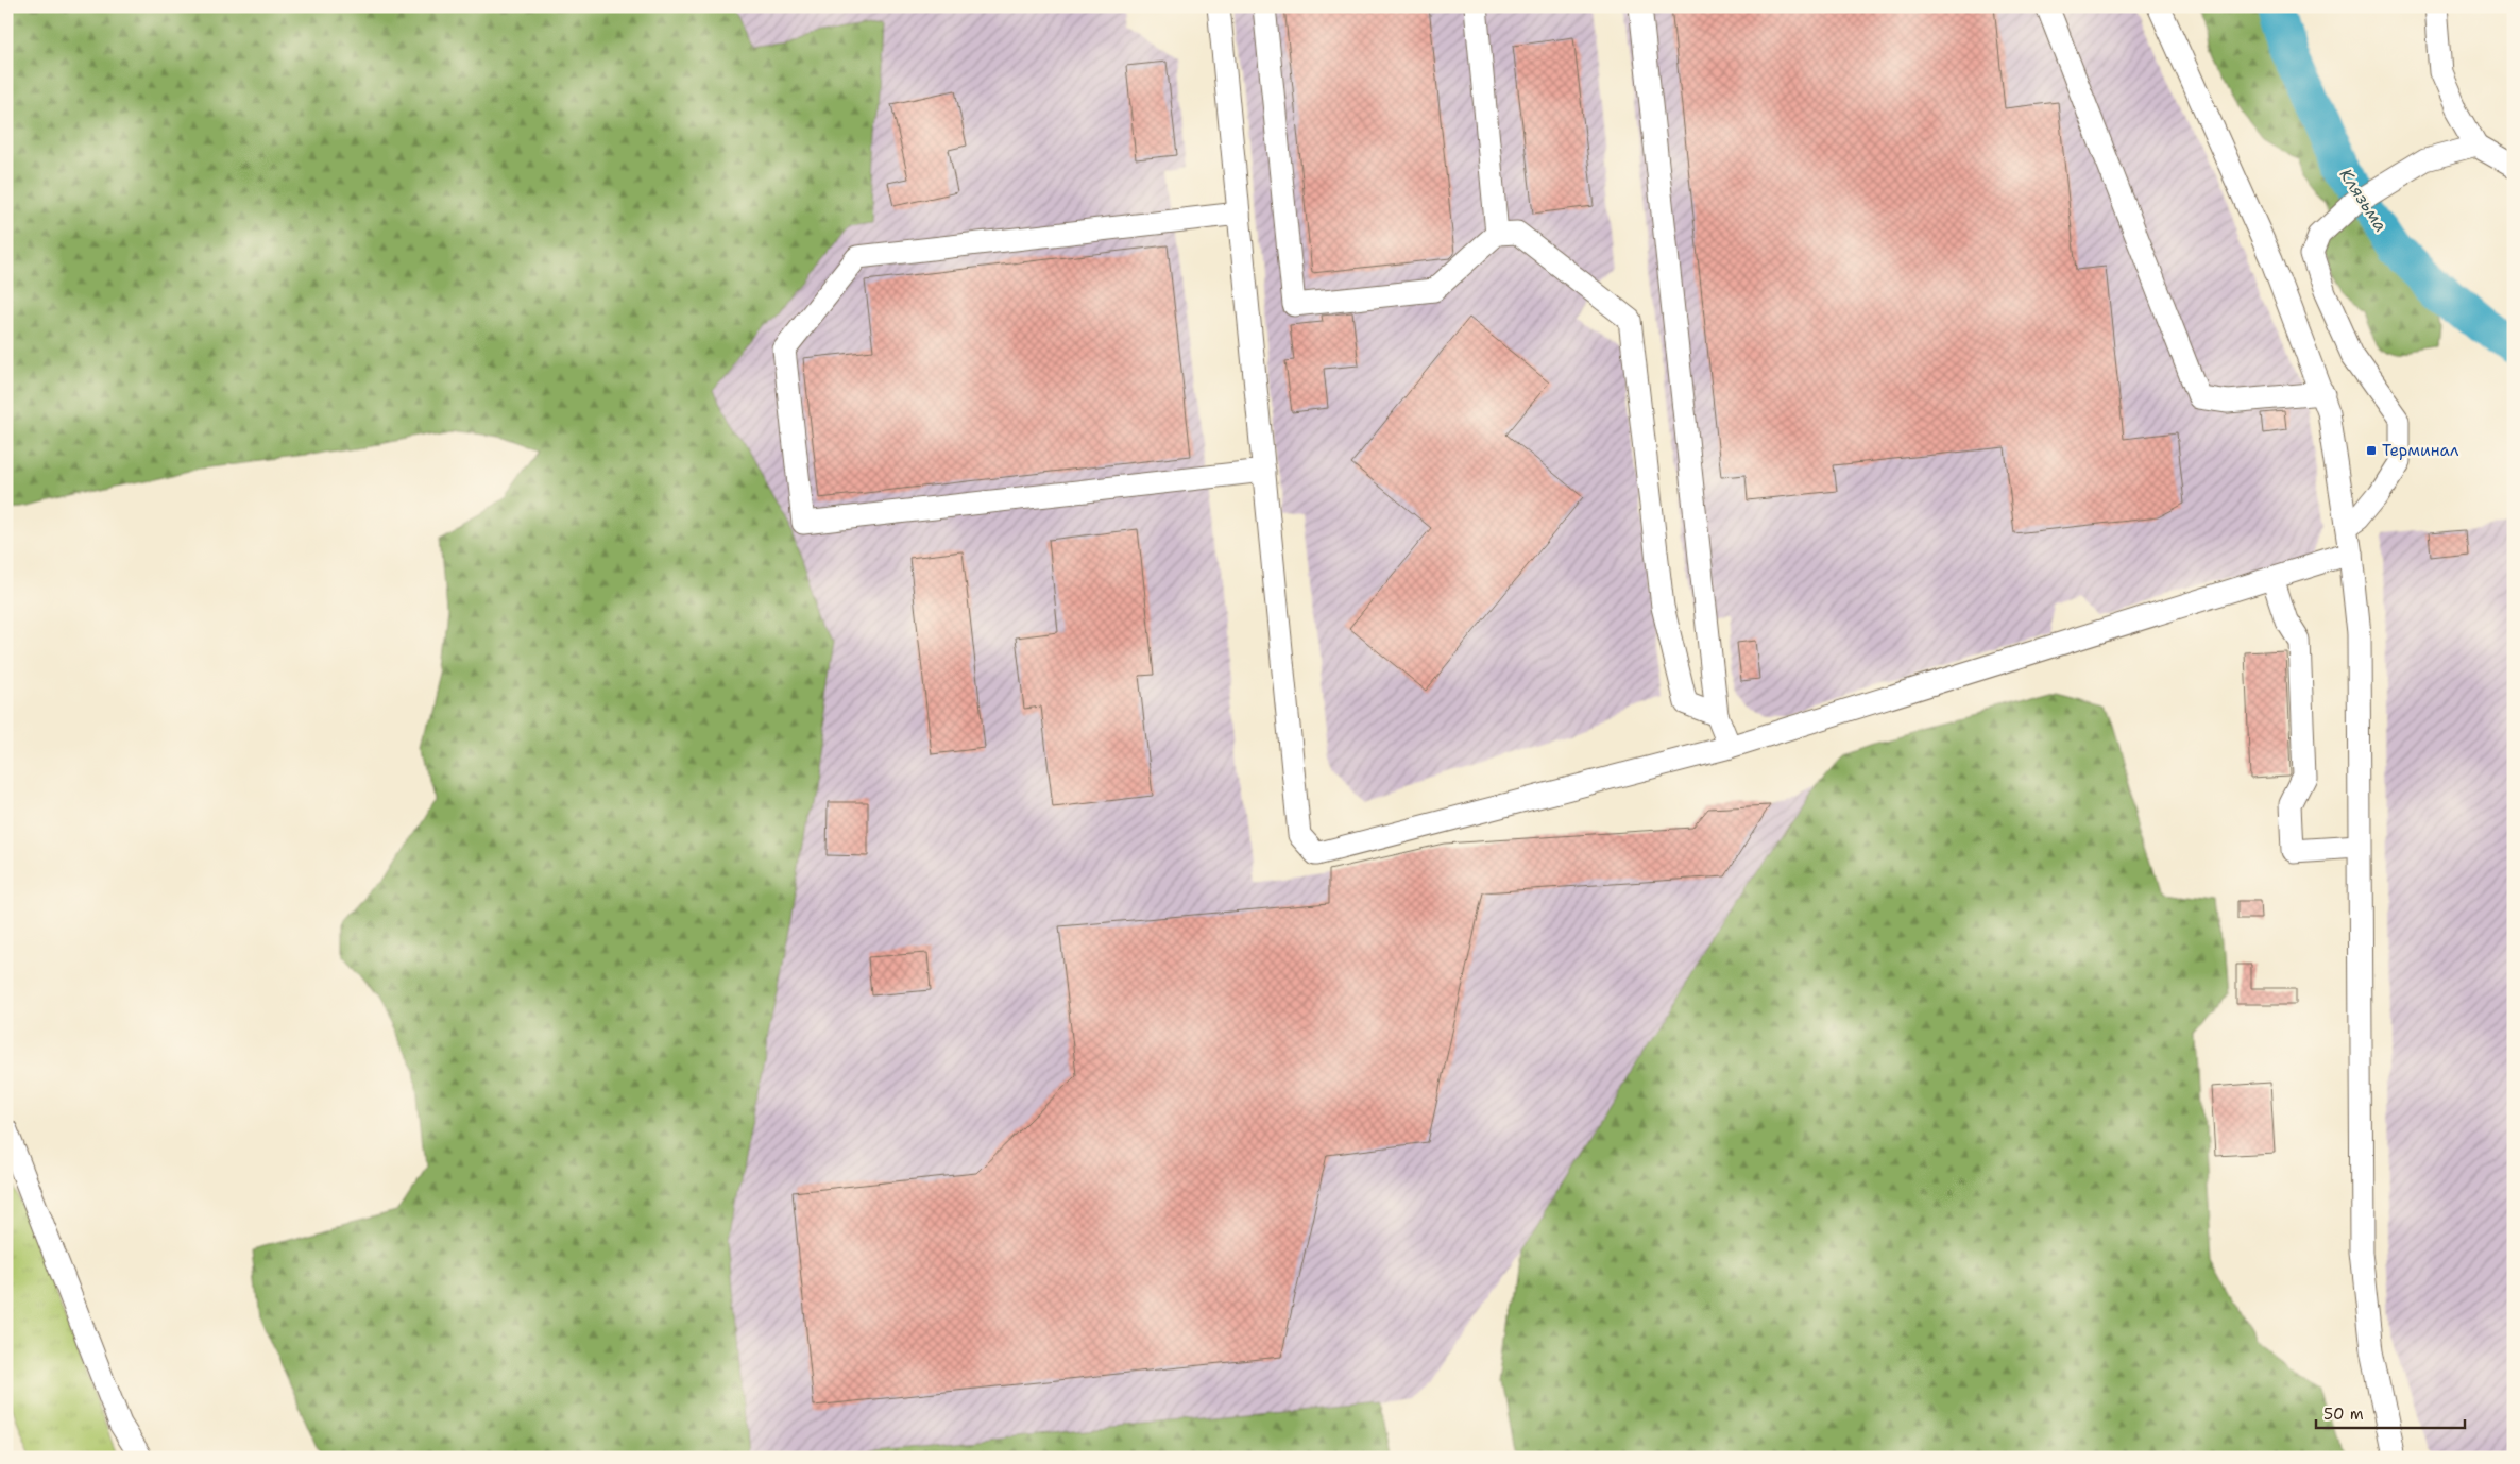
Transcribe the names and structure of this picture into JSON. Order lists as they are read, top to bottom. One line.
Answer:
{"water":["Клязьма"],"places":{"transit":["Терминал"]},"scale_bar":"50 m"}
